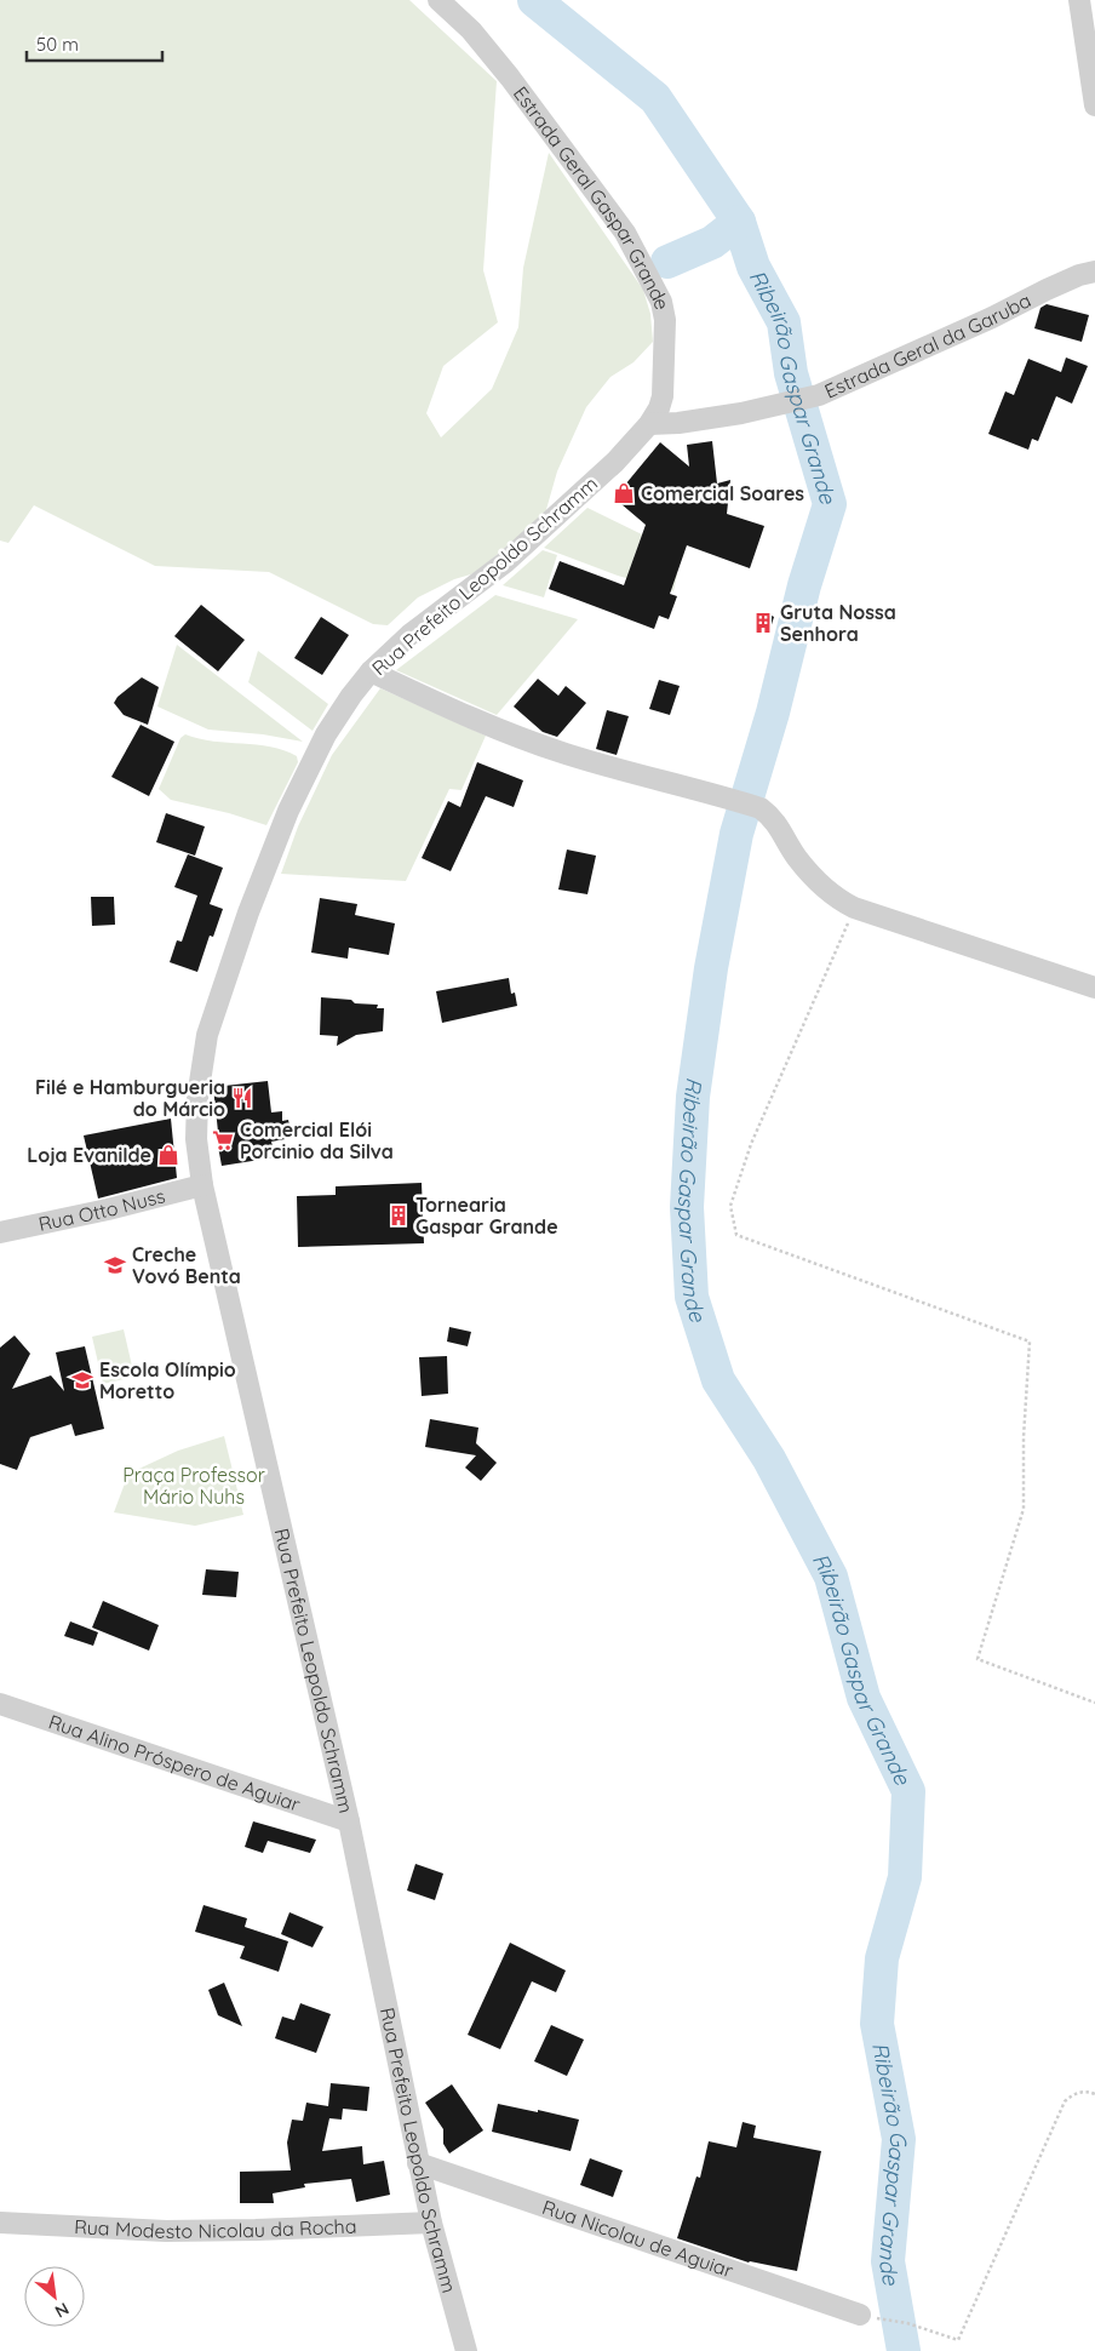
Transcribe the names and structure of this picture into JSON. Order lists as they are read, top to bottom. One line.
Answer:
{"streets":{"street":["Estrada Geral Gaspar Grande","Estrada Geral da Garuba","Rua Prefeito Leopoldo Schramm","Rua Otto Nuss","Rua Alino Próspero de Aguiar","Rua Modesto Nicolau da Rocha","Rua Nicolau de Aguiar"]},"crossings":[["Estrada Geral Gaspar Grande","Estrada Geral da Garuba"],["Estrada Geral Gaspar Grande","Rua Prefeito Leopoldo Schramm"],["Estrada Geral da Garuba","Rua Prefeito Leopoldo Schramm"],["Rua Prefeito Leopoldo Schramm","Rua Otto Nuss"],["Rua Prefeito Leopoldo Schramm","Rua Alino Próspero de Aguiar"],["Rua Prefeito Leopoldo Schramm","Rua Modesto Nicolau da Rocha"],["Rua Prefeito Leopoldo Schramm","Rua Nicolau de Aguiar"]],"water":["Ribeirão Gaspar Grande"],"parks":["Praça Professor Mário Nuhs"],"places":{"shop":["Comercial Soares","Loja Evanilde"],"building":["Gruta Nossa Senhora","Tornearia Gaspar Grande"],"restaurant":["Filé e Hamburgueria do Márcio"],"supermarket":["Comercial Elói Porcinio da Silva"],"school or university":["Creche Vovó Benta","Escola Olímpio Moretto"]},"scale_bar":"50 m","north":"bottom right"}
